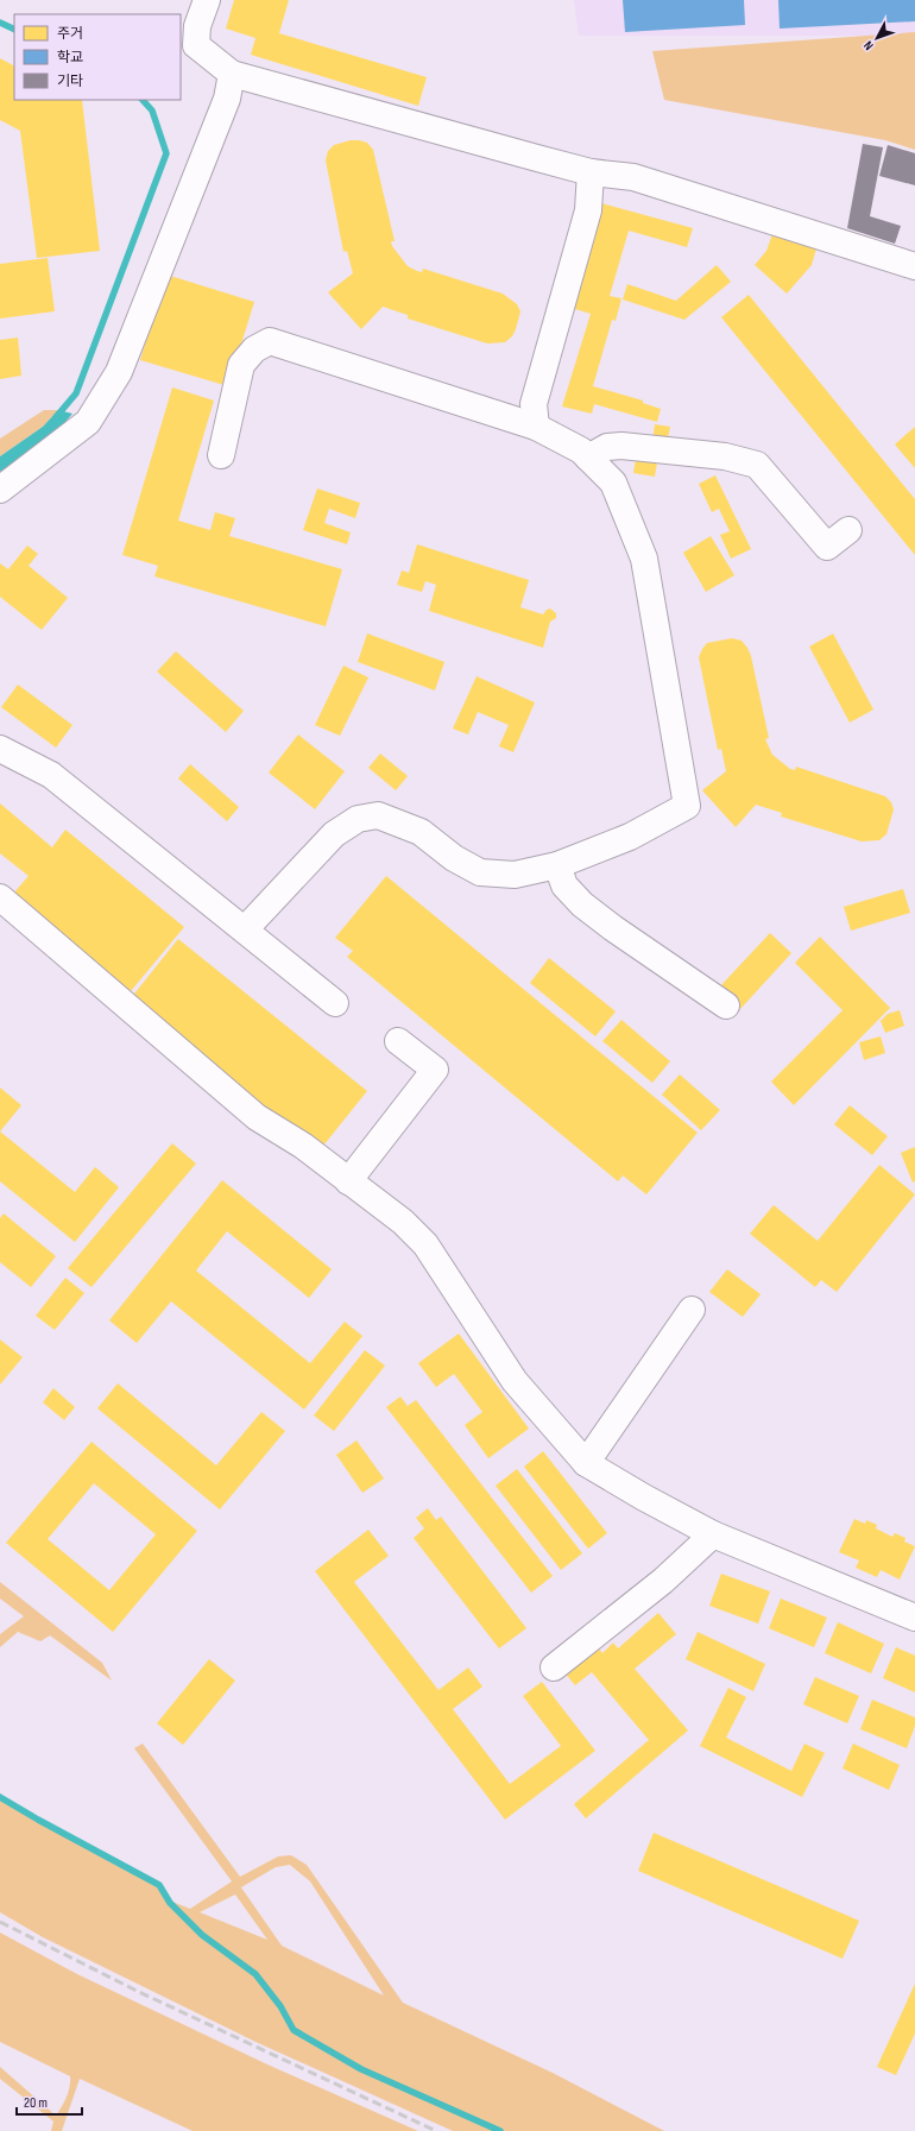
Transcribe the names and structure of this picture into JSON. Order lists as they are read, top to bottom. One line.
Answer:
{"legend":["주거","학교","기타"],"scale_bar":"20 m","north":"bottom left"}
